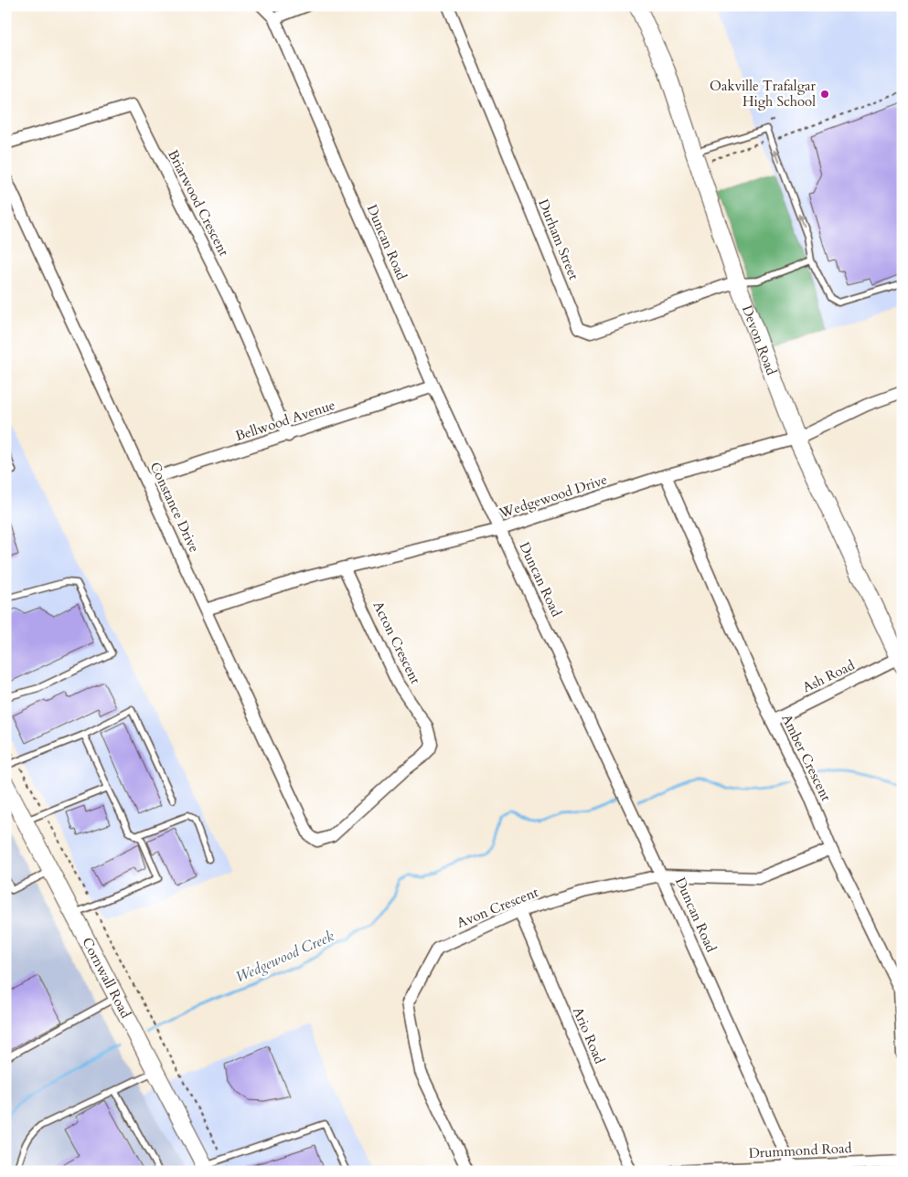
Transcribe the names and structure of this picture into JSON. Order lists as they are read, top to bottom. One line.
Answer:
{"streets":{"street":["Briarwood Crescent","Durham Street","Duncan Road","Devon Road","Bellwood Avenue","Wedgewood Drive","Constance Drive","Acton Crescent","Ash Road","Amber Crescent","Avon Crescent","Cornwall Road","Ario Road","Drummond Road"]},"crossings":[["Briarwood Crescent","Bellwood Avenue"],["Durham Street","Devon Road"],["Duncan Road","Bellwood Avenue"],["Duncan Road","Wedgewood Drive"],["Duncan Road","Avon Crescent"],["Duncan Road","Drummond Road"],["Devon Road","Wedgewood Drive"],["Devon Road","Ash Road"],["Bellwood Avenue","Constance Drive"],["Wedgewood Drive","Constance Drive"],["Wedgewood Drive","Acton Crescent"],["Wedgewood Drive","Amber Crescent"],["Constance Drive","Acton Crescent"],["Ash Road","Amber Crescent"],["Amber Crescent","Avon Crescent"],["Avon Crescent","Ario Road"]],"water":["Wedgewood Creek"],"places":["Oakville Trafalgar High School"]}
